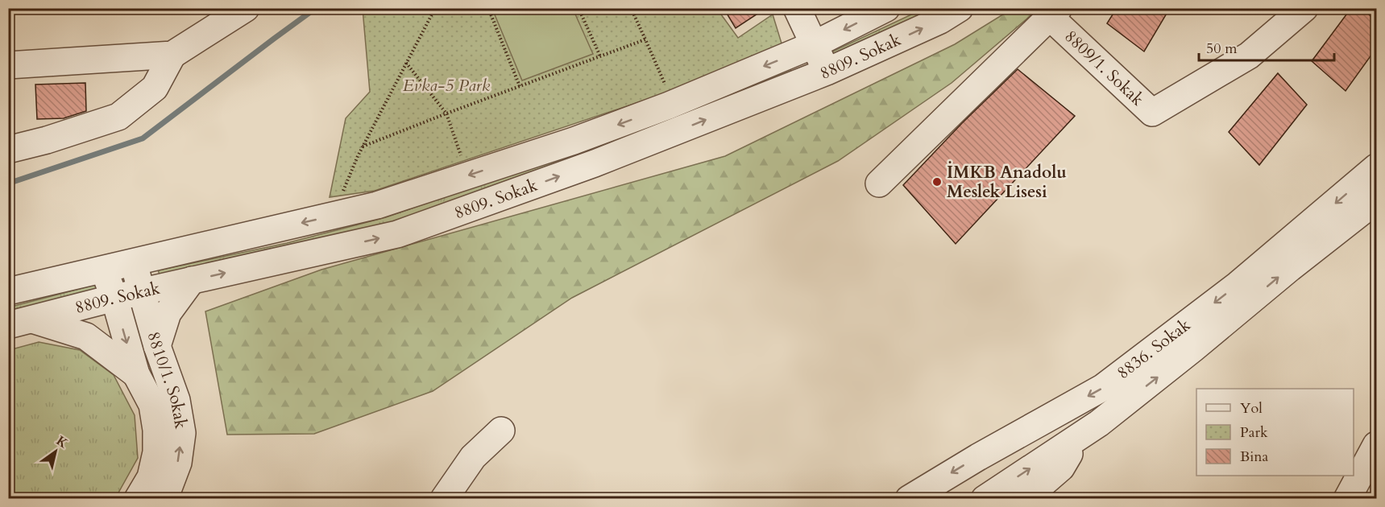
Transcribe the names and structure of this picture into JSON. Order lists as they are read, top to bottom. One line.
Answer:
{"streets":{"street":["8809. Sokak","8809/1. Sokak","8836. Sokak","8810/1. Sokak"]},"crossings":[["8809. Sokak","8810/1. Sokak"]],"parks":["Evka-5 Park"],"places":["İMKB Anadolu Meslek Lisesi"],"legend":["Yol","Park","Bina"],"scale_bar":"50 m","north":"top right"}
